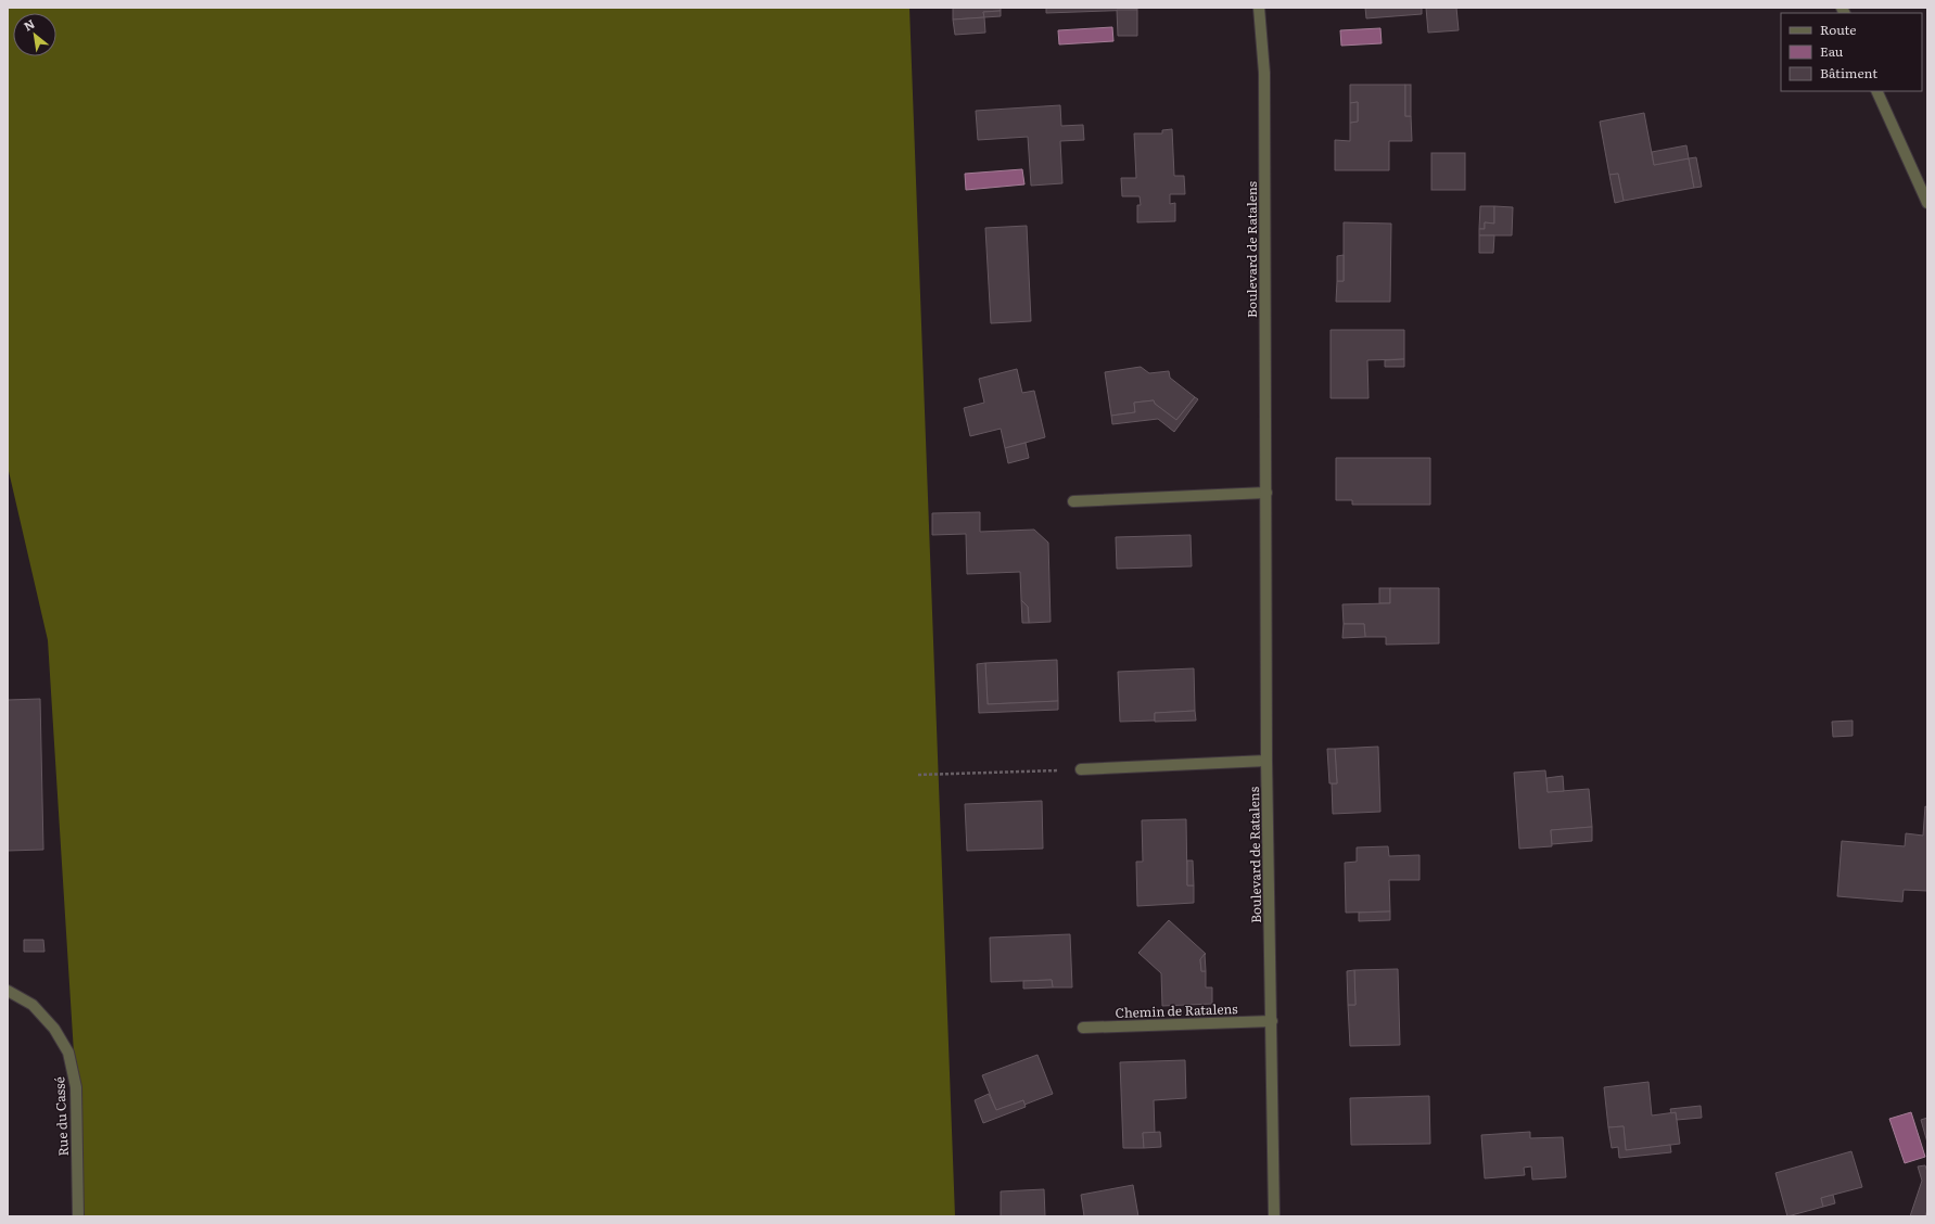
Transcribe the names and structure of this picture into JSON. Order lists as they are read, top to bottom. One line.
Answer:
{"streets":{"street":["Boulevard de Ratalens","Chemin de Ratalens","Rue du Cassé"]},"crossings":[["Boulevard de Ratalens","Chemin de Ratalens"]],"legend":["Route","Eau","Bâtiment"],"north":"top left"}
